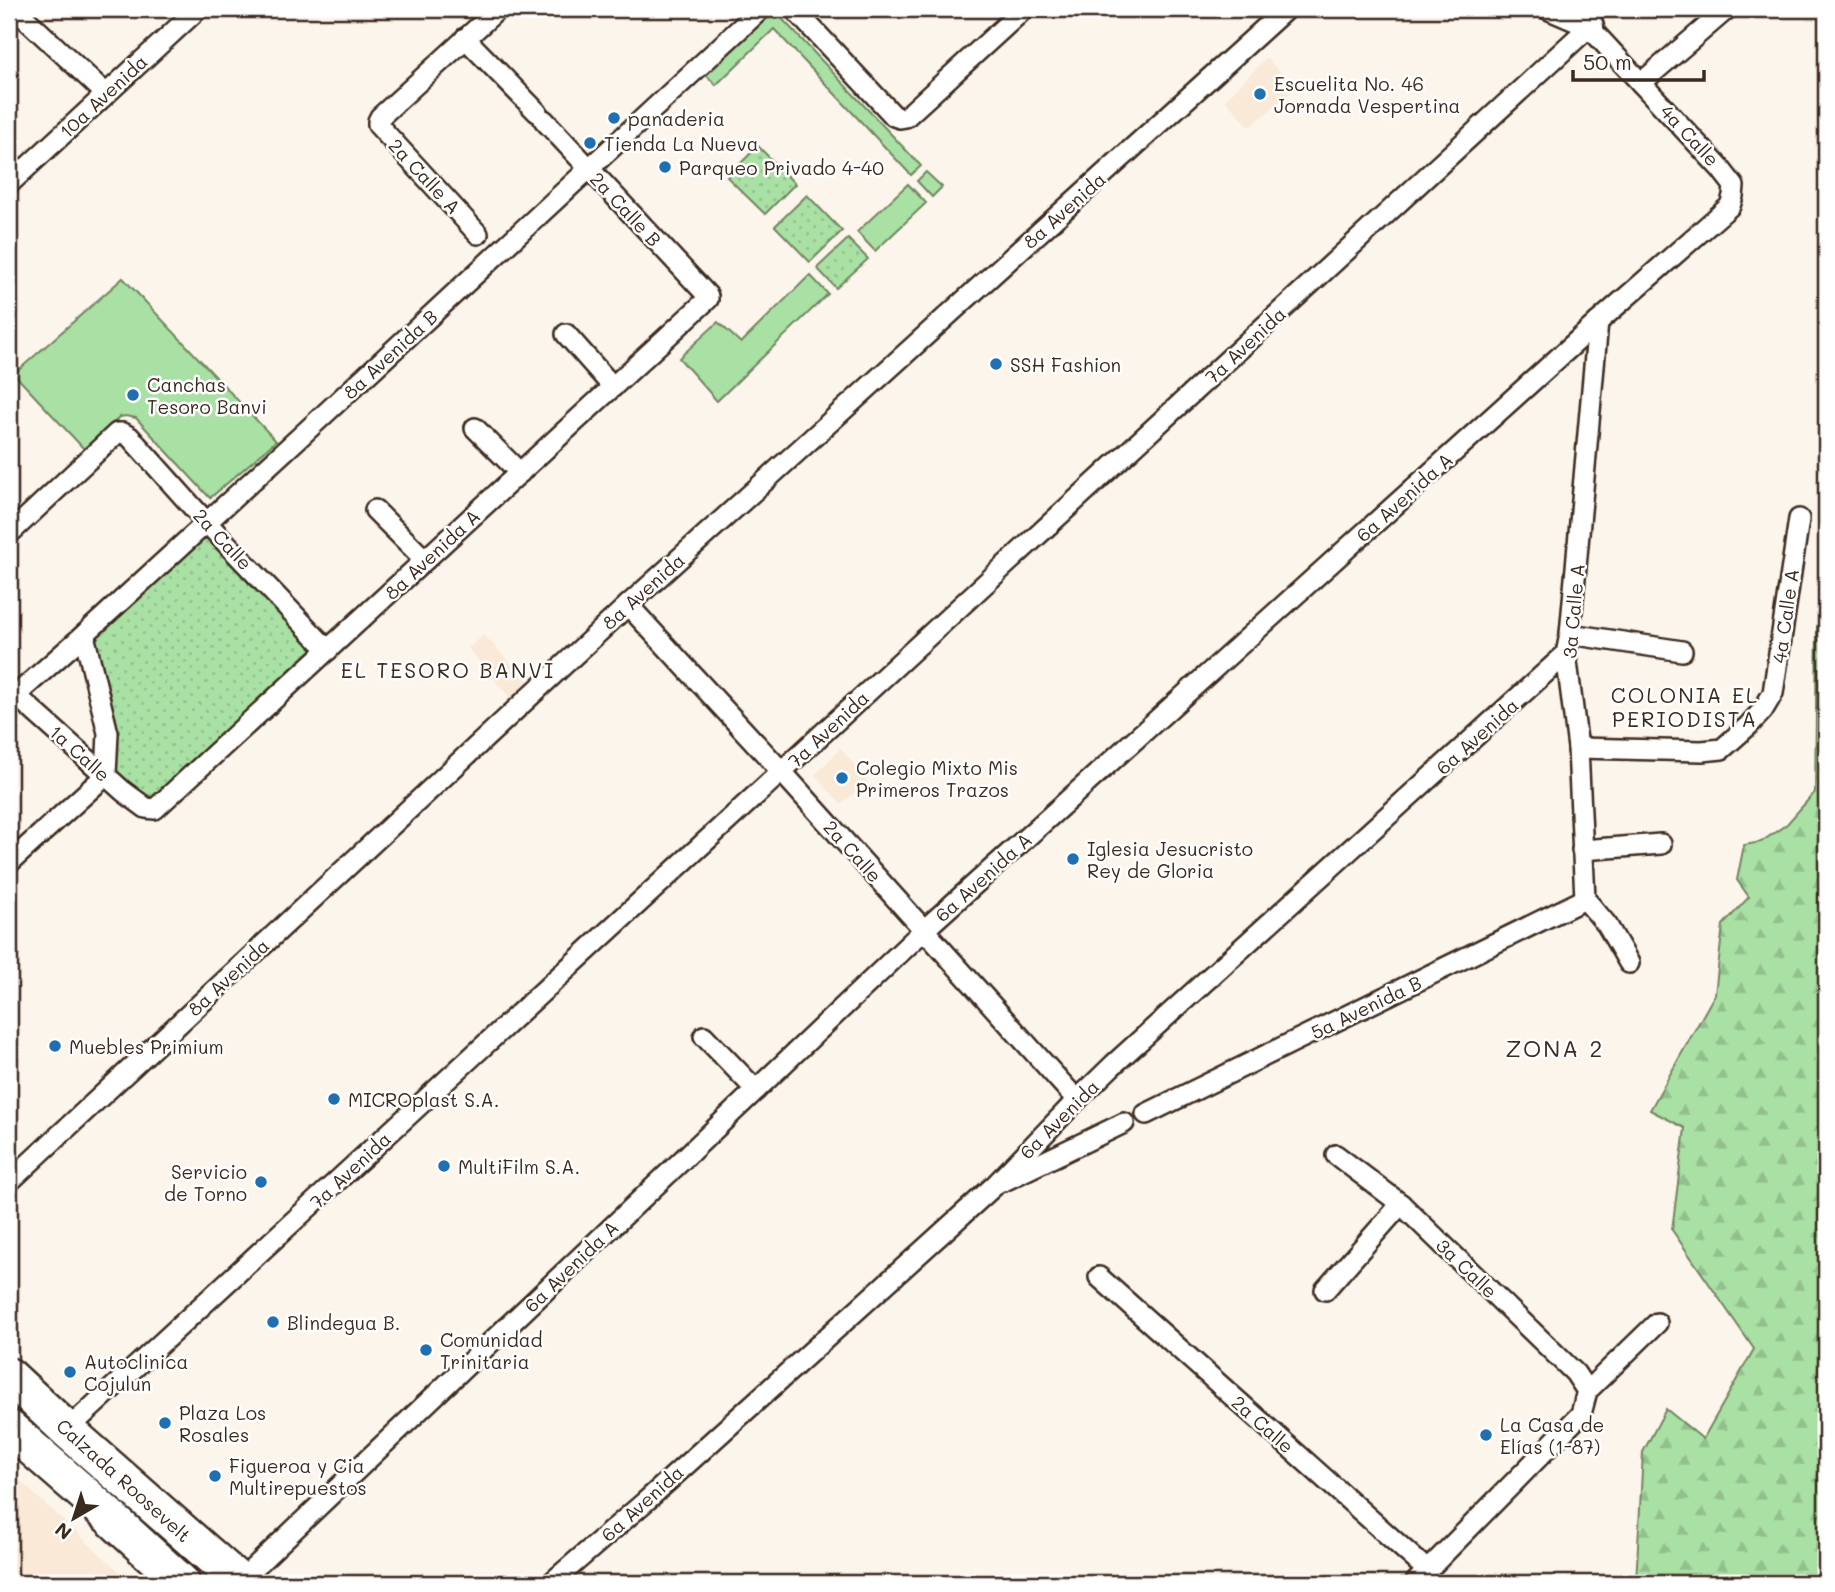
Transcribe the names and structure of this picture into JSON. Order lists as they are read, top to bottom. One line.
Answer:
{"streets":{"highway":["Calzada Roosevelt"],"street":["10a Avenida","4a Calle","2a Calle A","2a Calle B","8a Avenida","7a Avenida","8a Avenida B","6a Avenida A","2a Calle","8a Avenida A","3a Calle A","4a Calle A","6a Avenida","1a Calle","5a Avenida B","3a Calle"]},"crossings":[["4a Calle","7a Avenida"],["4a Calle","6a Avenida A"],["2a Calle A","2a Calle B"],["2a Calle B","8a Avenida B"],["2a Calle B","8a Avenida A"],["8a Avenida","2a Calle"],["7a Avenida","2a Calle"],["7a Avenida","Calzada Roosevelt"],["8a Avenida B","2a Calle"],["8a Avenida B","1a Calle"],["6a Avenida A","2a Calle"],["6a Avenida A","3a Calle A"],["6a Avenida A","Calzada Roosevelt"],["2a Calle","8a Avenida A"],["2a Calle","6a Avenida"],["8a Avenida A","1a Calle"],["3a Calle A","4a Calle A"],["3a Calle A","6a Avenida"],["3a Calle A","5a Avenida B"]],"districts":["EL TESORO BANVI","COLONIA EL PERIODISTA","ZONA 2"],"places":["Escuelita No. 46 Jornada Vespertina","panaderia","Tienda La Nueva","Parqueo Privado 4-40","SSH Fashion","Canchas Tesoro Banvi","Colegio Mixto Mis Primeros Trazos","Iglesia Jesucristo Rey de Gloria","Muebles Primium","MICROplast S.A.","MultiFilm S.A.","Servicio de Torno","Blindegua B.","Comunidad Trinitaria","Autoclinica Cojulun","Plaza Los Rosales","La Casa de Elías (1-87)","Figueroa y Cia Multirepuestos"],"scale_bar":"50 m","north":"bottom left"}
